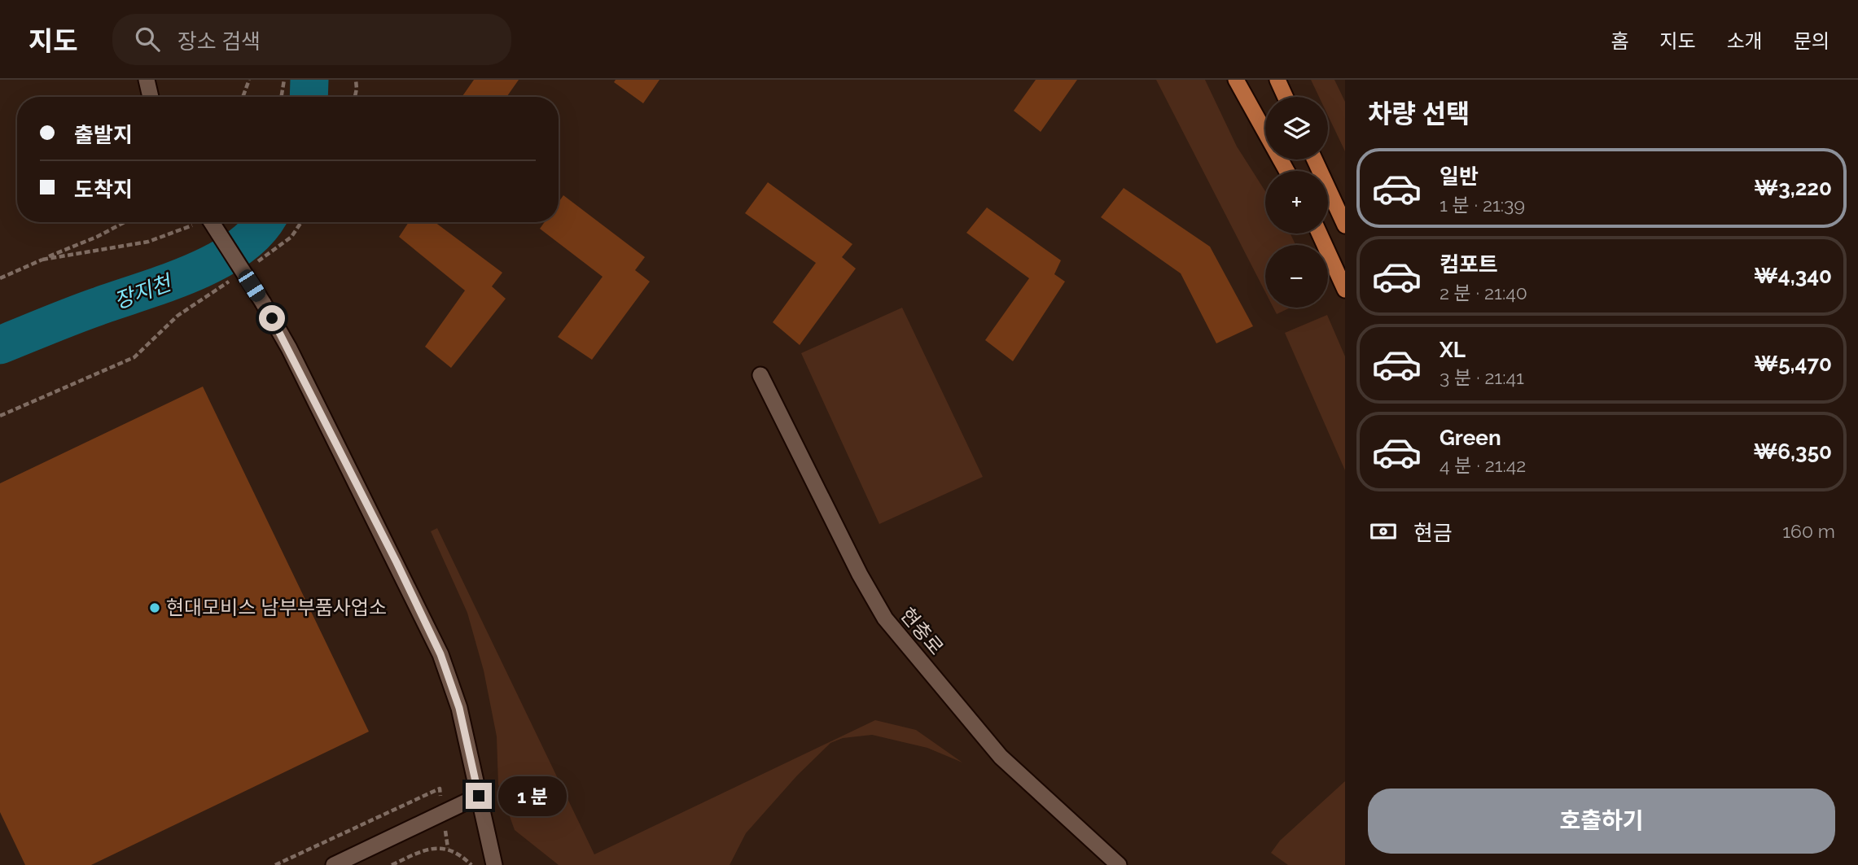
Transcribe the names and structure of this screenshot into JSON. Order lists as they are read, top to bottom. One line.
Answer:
{"streets":{"street":["현충로"]},"water":["장지천"],"places":["현대모비스 남부부품사업소"],"page":{"header":"지도","search":"장소 검색","nav":["홈","지도","소개","문의"],"heading":"차량 선택","map_buttons":["+","−"],"banner":["출발지","도착지"],"list":[{"name":"일반","note":"1 분 · 21:39","value":"₩3,220"},{"name":"컴포트","note":"2 분 · 21:40","value":"₩4,340"},{"name":"XL","note":"3 분 · 21:41","value":"₩5,470"},{"name":"Green","note":"4 분 · 21:42","value":"₩6,350"}],"pay":["현금","160 m"],"bubble":"1 분","buttons":"호출하기"}}
